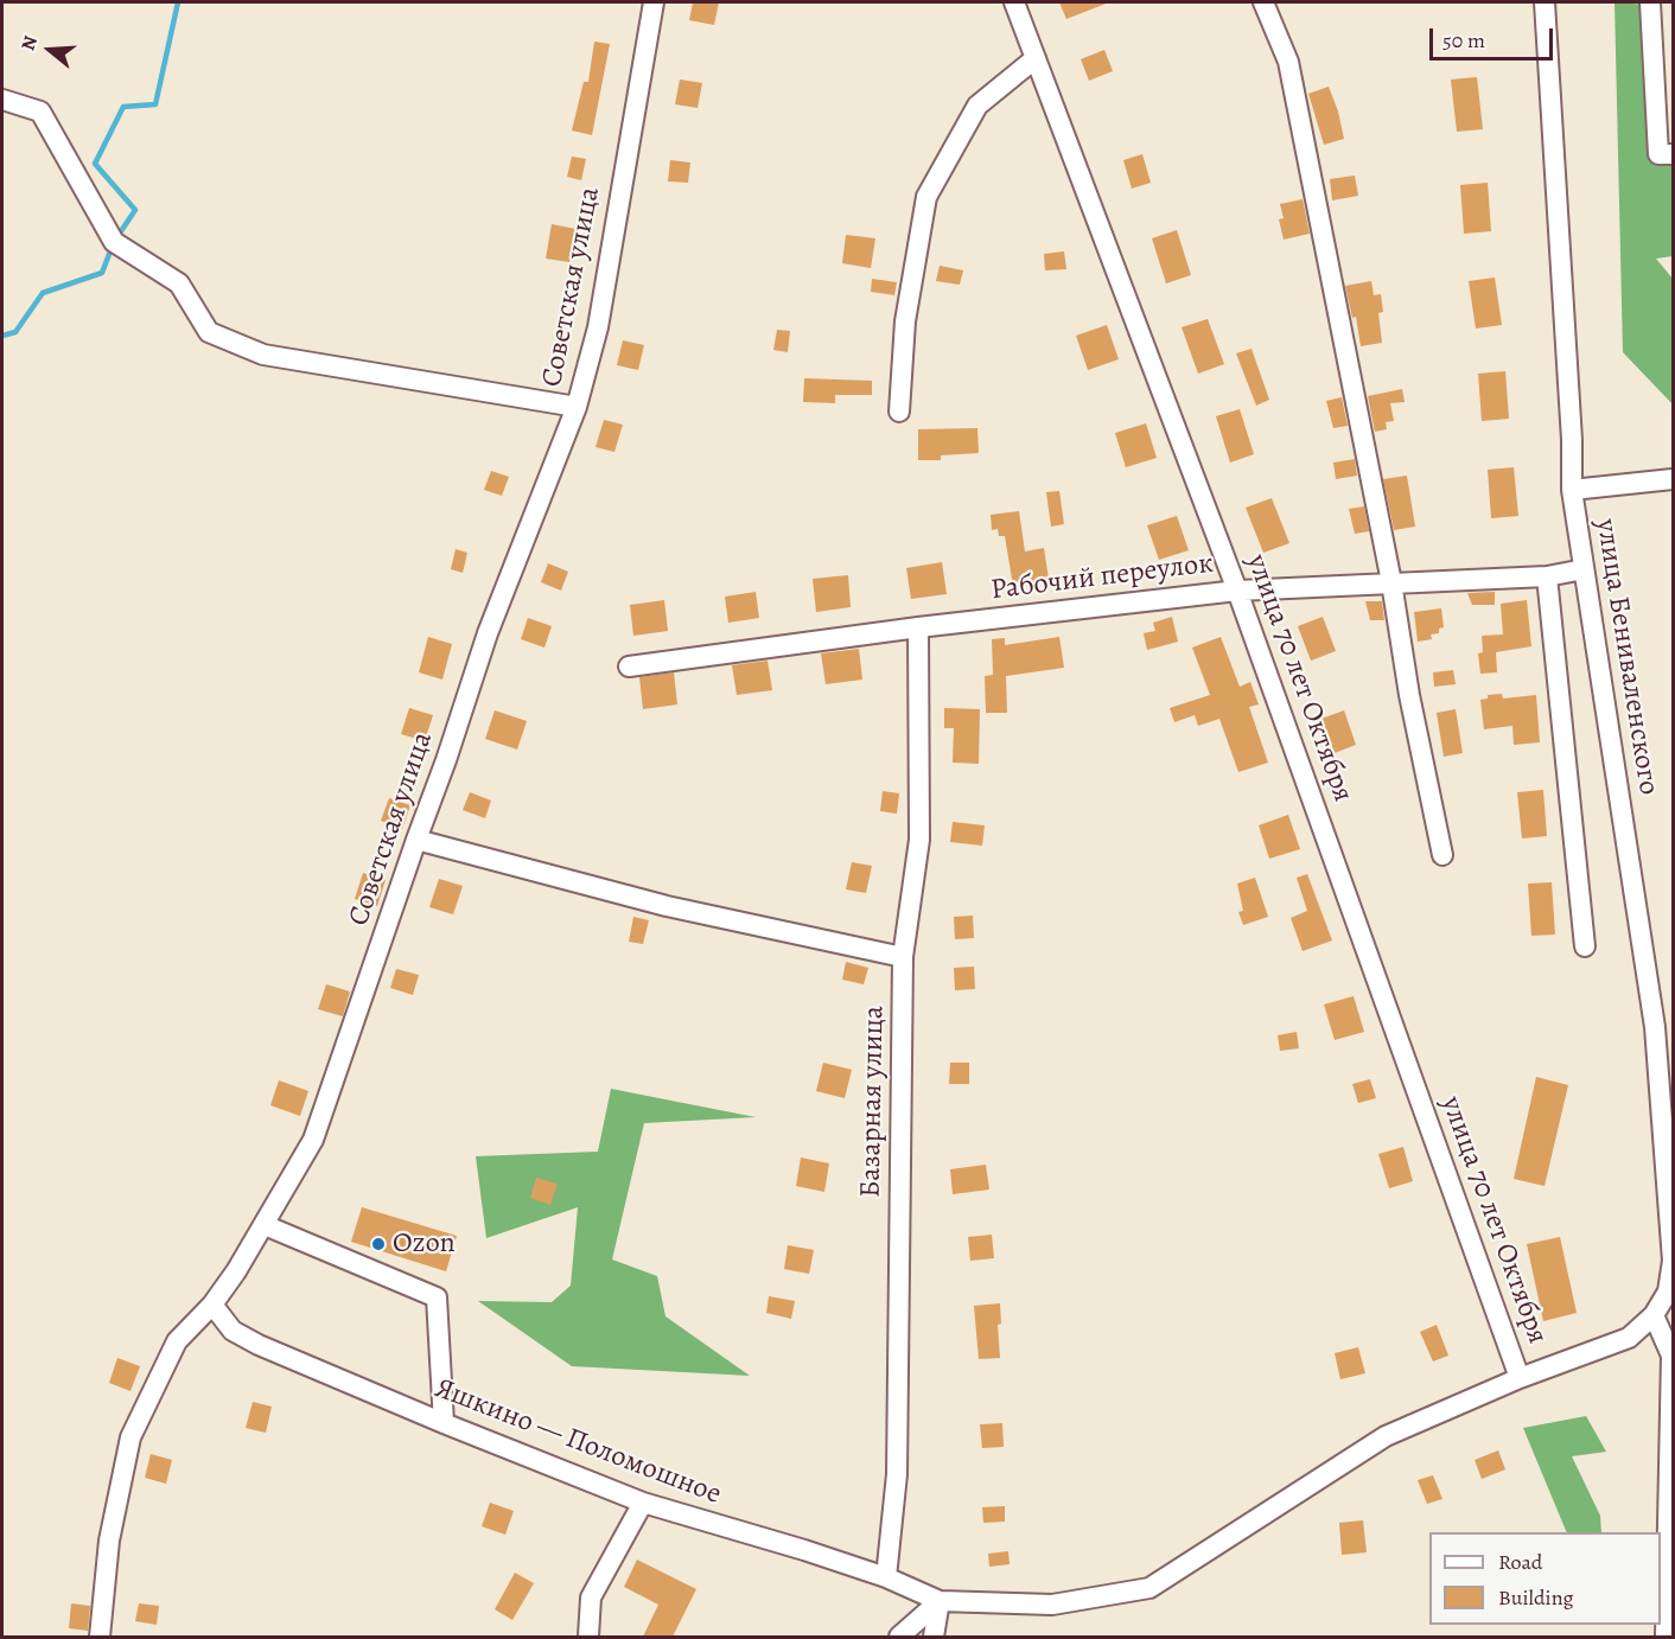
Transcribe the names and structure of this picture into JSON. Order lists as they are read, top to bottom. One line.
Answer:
{"streets":{"street":["Советская улица","Рабочий переулок","улица Бениваленского","улица 70 лет Октября","Базарная улица","Яшкино — Поломошное"]},"crossings":[["Советская улица","Яшкино — Поломошное"],["Рабочий переулок","улица Бениваленского"],["Рабочий переулок","улица 70 лет Октября"],["Рабочий переулок","Базарная улица"],["Базарная улица","Яшкино — Поломошное"]],"places":["Ozon"],"legend":["Road","Building"],"scale_bar":"50 m","north":"left"}
